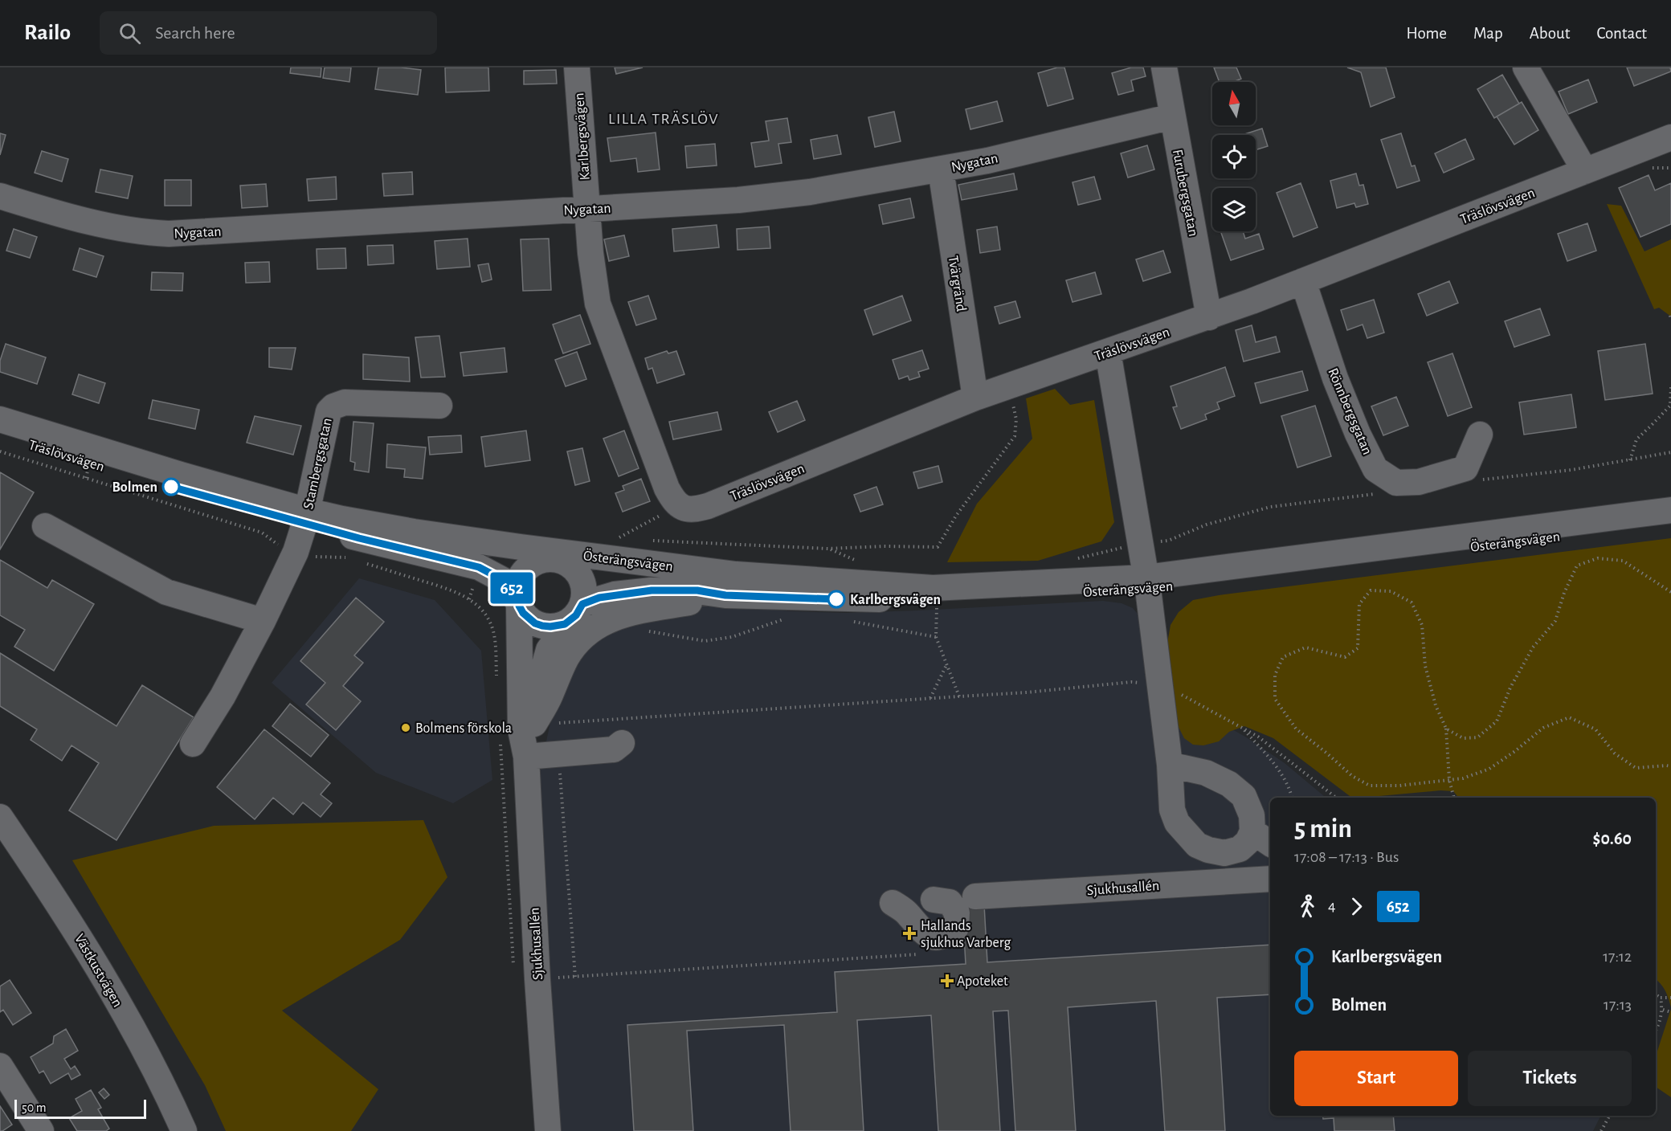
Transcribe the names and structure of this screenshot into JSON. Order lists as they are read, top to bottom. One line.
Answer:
{"streets":{"street":["Karlbergsvägen","Nygatan","Furubergsgatan","Träslövsvägen","Tvärgränd","Rönnbergsgatan","Stambergsgatan","Österängsvägen","Sjukhusallén","Västkustvägen"]},"crossings":[["Karlbergsvägen","Nygatan"],["Karlbergsvägen","Träslövsvägen"],["Nygatan","Furubergsgatan"],["Nygatan","Tvärgränd"],["Furubergsgatan","Träslövsvägen"],["Träslövsvägen","Tvärgränd"],["Träslövsvägen","Rönnbergsgatan"],["Träslövsvägen","Stambergsgatan"],["Träslövsvägen","Österängsvägen"]],"districts":["LILLA TRÄSLÖV"],"places":{"other":["Bolmen","Karlbergsvägen","Bolmens förskola"],"health":["Hallands sjukhus Varberg","Apoteket"]},"lines":["bus line 652"],"scale_bar":"50 m","north":"top","page":{"header":"Railo","search":"Search here","nav":["Home","Map","About","Contact"],"on_map":"652","heading":["5 min","17:08 – 17:13 · Bus","$0.60"],"legs":["4","652"],"list":[{"name":"Karlbergsvägen","value":"17:12"},{"name":"Bolmen","value":"17:13"}],"buttons":["Start","Tickets"],"scale":"50 m"}}
